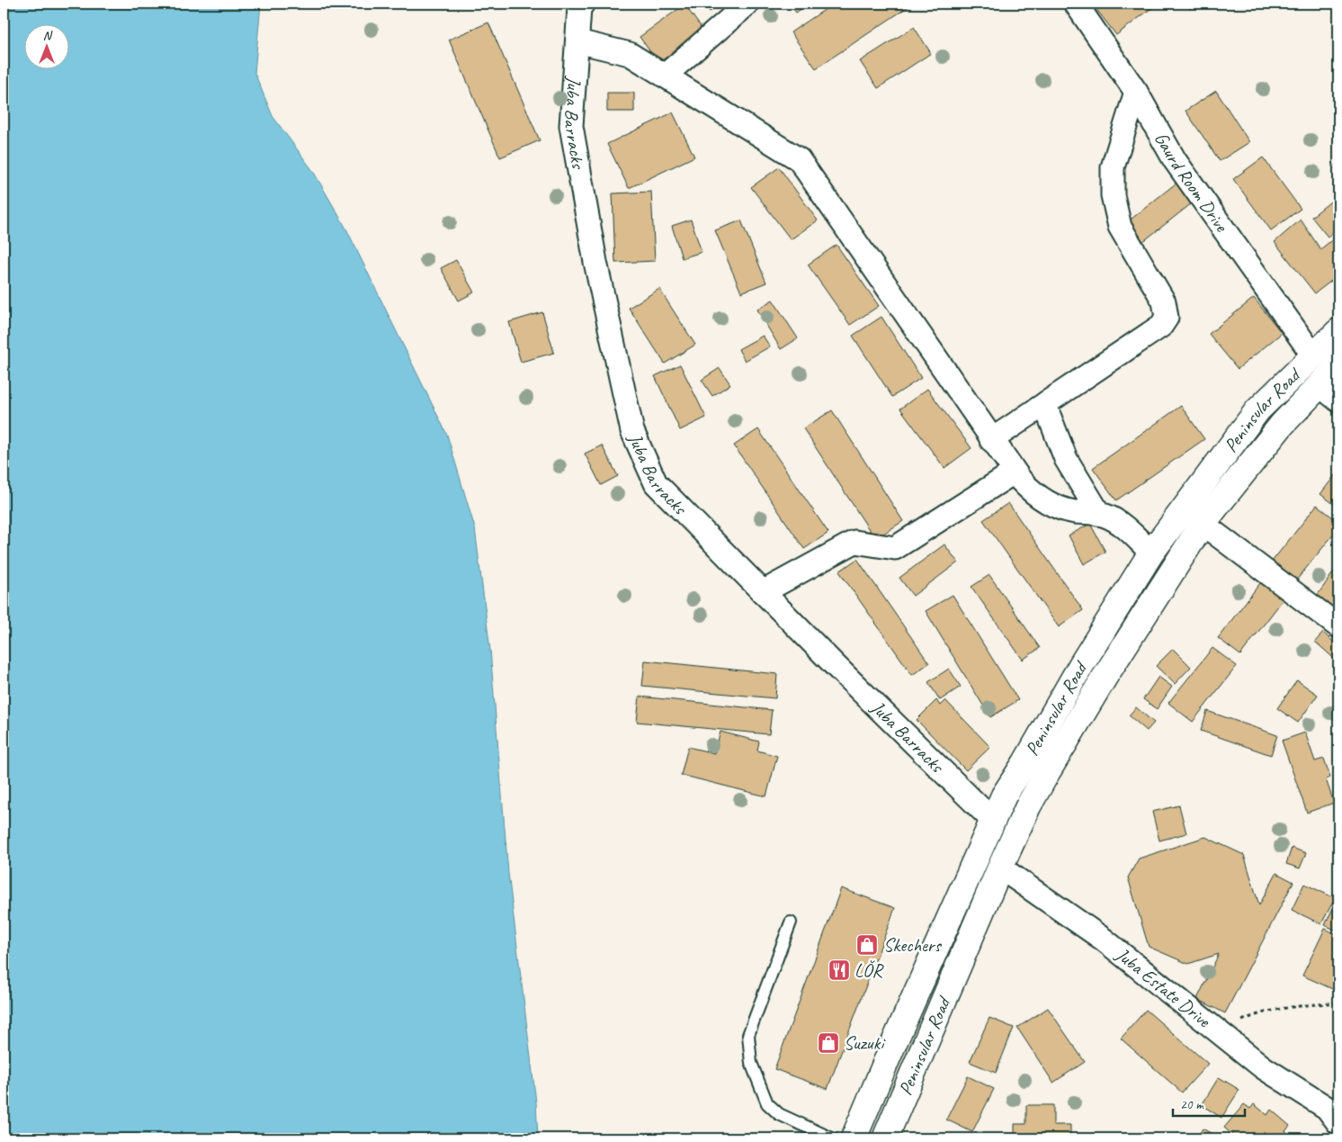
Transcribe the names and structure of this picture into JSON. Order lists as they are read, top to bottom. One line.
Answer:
{"streets":{"main road":["Peninsular Road"],"street":["Juba Barracks","Gaurd Room Drive","Juba Estate Drive"]},"crossings":[["Juba Barracks","Peninsular Road"],["Gaurd Room Drive","Peninsular Road"],["Peninsular Road","Juba Estate Drive"]],"places":{"shop":["Skechers","Suzuki"],"restaurant":["LŎR"]},"scale_bar":"20 m","north":"top"}
